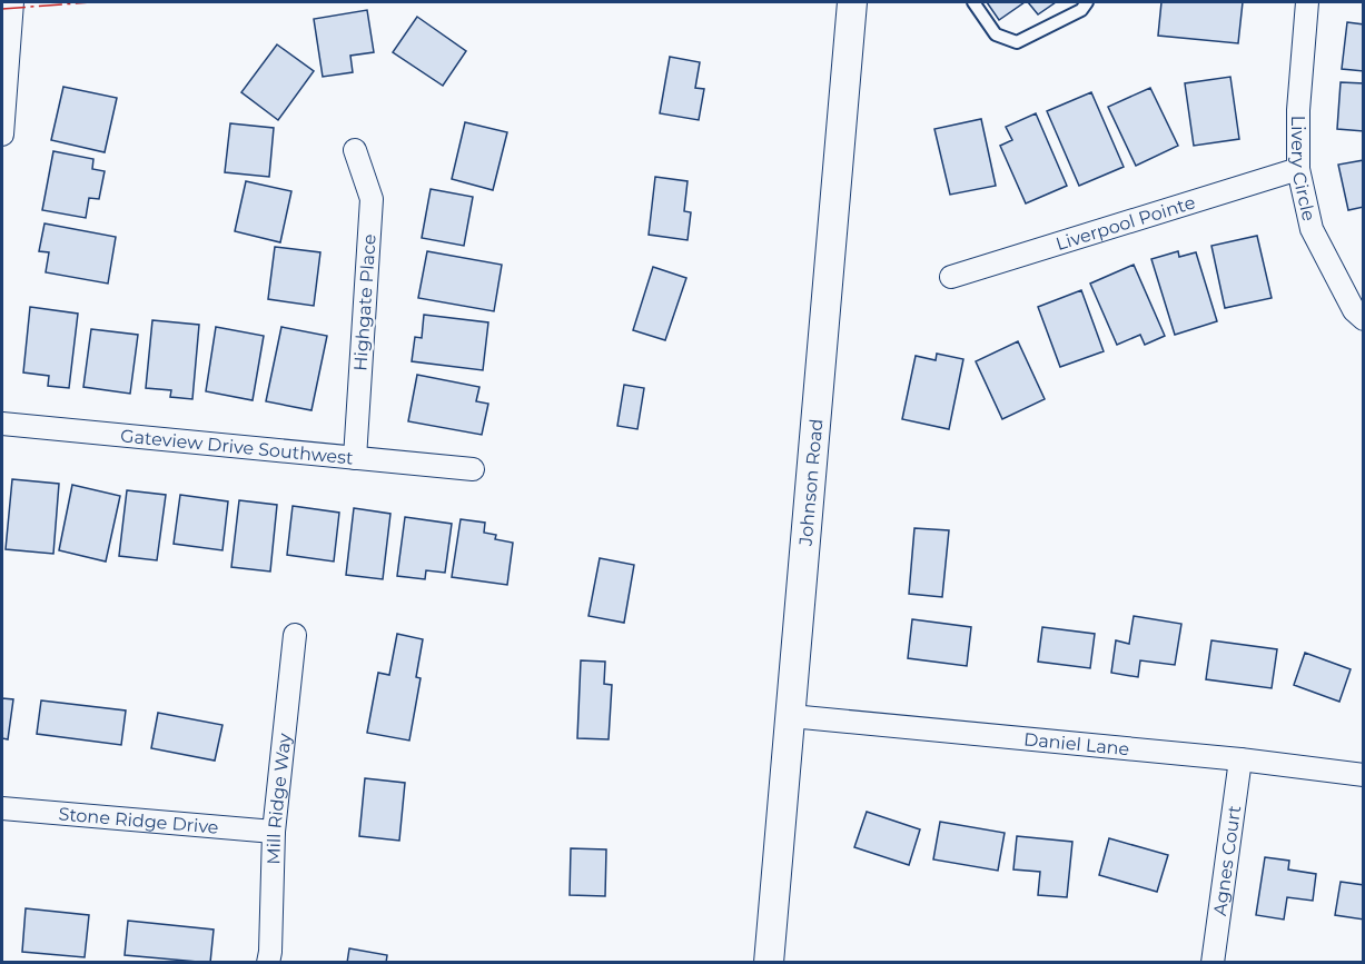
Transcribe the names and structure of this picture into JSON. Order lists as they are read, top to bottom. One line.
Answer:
{"streets":{"street":["Livery Circle","Liverpool Pointe","Highgate Place","Gateview Drive Southwest","Johnson Road","Daniel Lane","Mill Ridge Way","Stone Ridge Drive","Agnes Court"]},"crossings":[["Livery Circle","Liverpool Pointe"],["Highgate Place","Gateview Drive Southwest"],["Johnson Road","Daniel Lane"],["Daniel Lane","Agnes Court"],["Mill Ridge Way","Stone Ridge Drive"]]}
